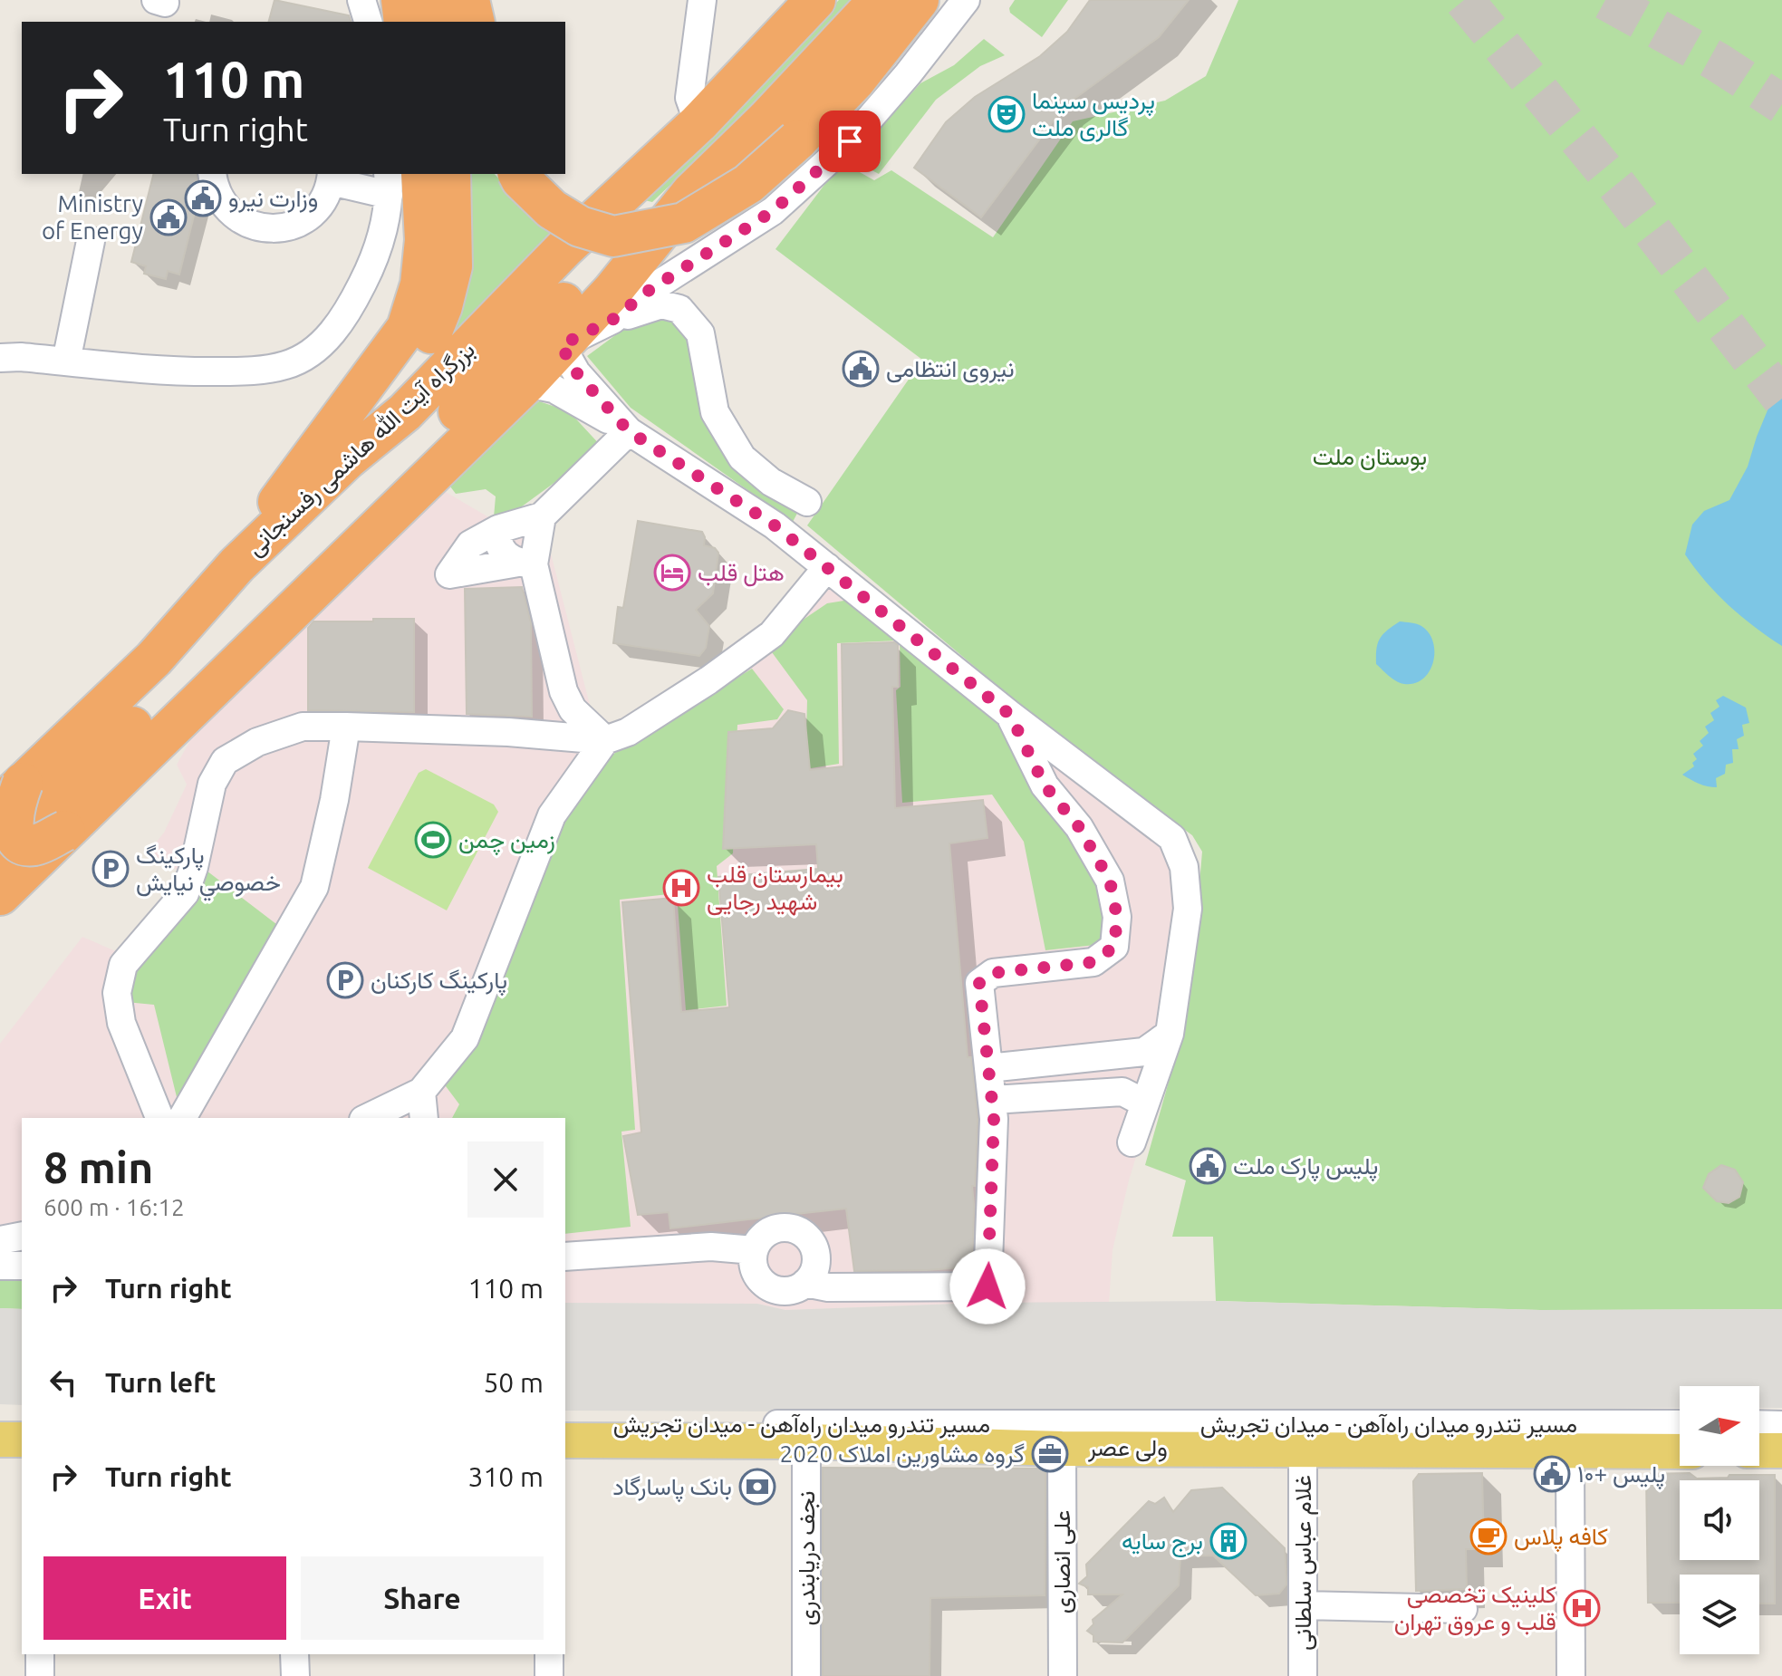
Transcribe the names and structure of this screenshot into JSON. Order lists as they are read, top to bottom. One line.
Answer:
{"streets":{"highway":["بزرگراه آیت الله هاشمی رفسنجانی"],"main road":["ولی عصر"],"street":["مسیر تندرو میدان راه‌آهن - میدان تجریش","نجف دریابندری","علی انصاری","غلام عباس سلطانی"]},"crossings":[["ولی عصر","نجف دریابندری"],["ولی عصر","علی انصاری"],["ولی عصر","غلام عباس سلطانی"]],"parks":["بوستان ملت"],"places":{"theatre":["پردیس سینما گالری ملت"],"public building":["وزارت نیرو","Ministry of Energy","نیروی انتظامی","پلیس پارک ملت","پلیس +۱۰"],"hotel":["هتل قلب"],"sports":["زمین چمن"],"parking":["پاركينگ خصوصي نيايش","پارکینگ کارکنان"],"hospital":["بیمارستان قلب شهید رجایی","کلینیک تخصصی قلب و عروق تهران"],"office":["گروه مشاورین املاک 2020"],"bank":["بانک پاسارگاد"],"cafe":["کافه پلاس"],"building":["برج سایه"]},"north":"right","page":{"turn":["110 m","Turn right"],"heading":["8 min","600 m · 16:12"],"list":[{"name":"Turn right","value":"110 m"},{"name":"Turn left","value":"50 m"},{"name":"Turn right","value":"310 m"}],"buttons":["Exit","Share"]}}
